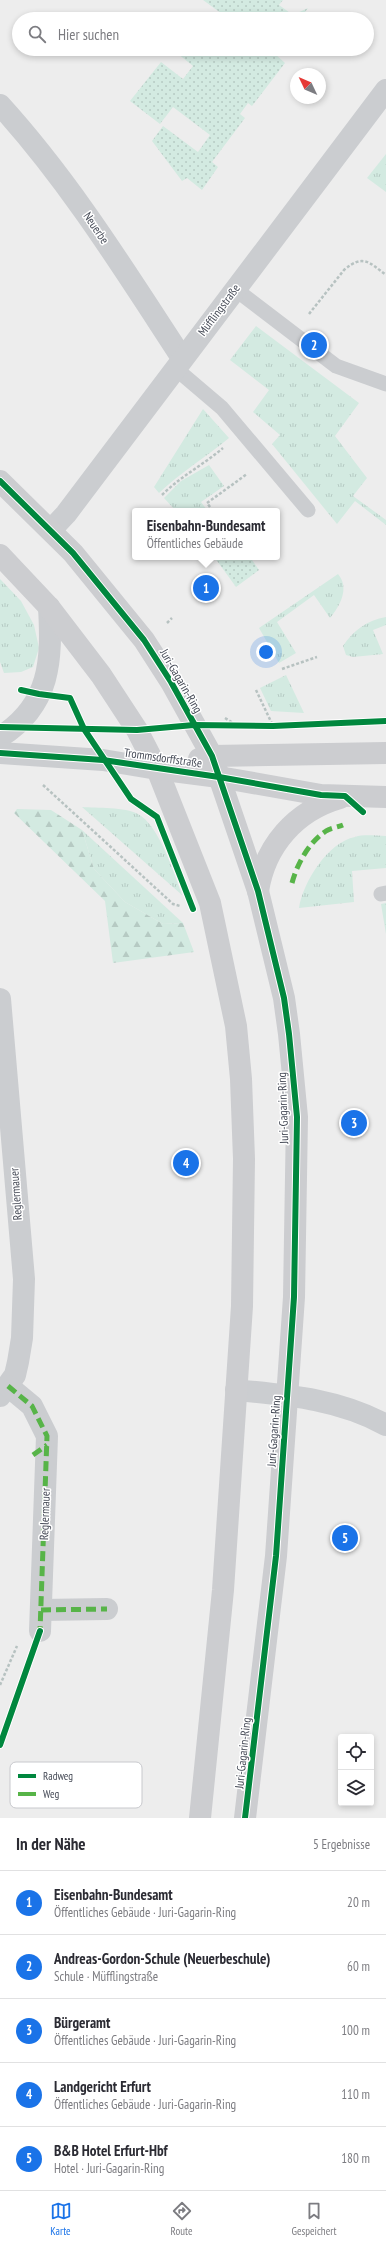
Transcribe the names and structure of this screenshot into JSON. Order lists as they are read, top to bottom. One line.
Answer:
{"streets":{"street":["Neuerbe","Müfflingstraße","Juri-Gagarin-Ring","Trommsdorffstraße","Reglermauer"]},"crossings":[["Neuerbe","Müfflingstraße"],["Müfflingstraße","Juri-Gagarin-Ring"],["Juri-Gagarin-Ring","Trommsdorffstraße"]],"legend":["Radweg","Weg"],"north":"top left","page":{"search":"Hier suchen","pins":["2","1","3","4","5"],"popup":["Eisenbahn-Bundesamt","Öffentliches Gebäude"],"heading":["In der Nähe","5 Ergebnisse"],"list":[{"mark":"1","name":"Eisenbahn-Bundesamt","note":"Öffentliches Gebäude · Juri-Gagarin-Ring","value":"20 m"},{"mark":"2","name":"Andreas-Gordon-Schule (Neuerbeschule)","note":"Schule · Müfflingstraße","value":"60 m"},{"mark":"3","name":"Bürgeramt","note":"Öffentliches Gebäude · Juri-Gagarin-Ring","value":"100 m"},{"mark":"4","name":"Landgericht Erfurt","note":"Öffentliches Gebäude · Juri-Gagarin-Ring","value":"110 m"},{"mark":"5","name":"B&B Hotel Erfurt-Hbf","note":"Hotel · Juri-Gagarin-Ring","value":"180 m"}],"nav":["Karte","Route","Gespeichert"]}}
